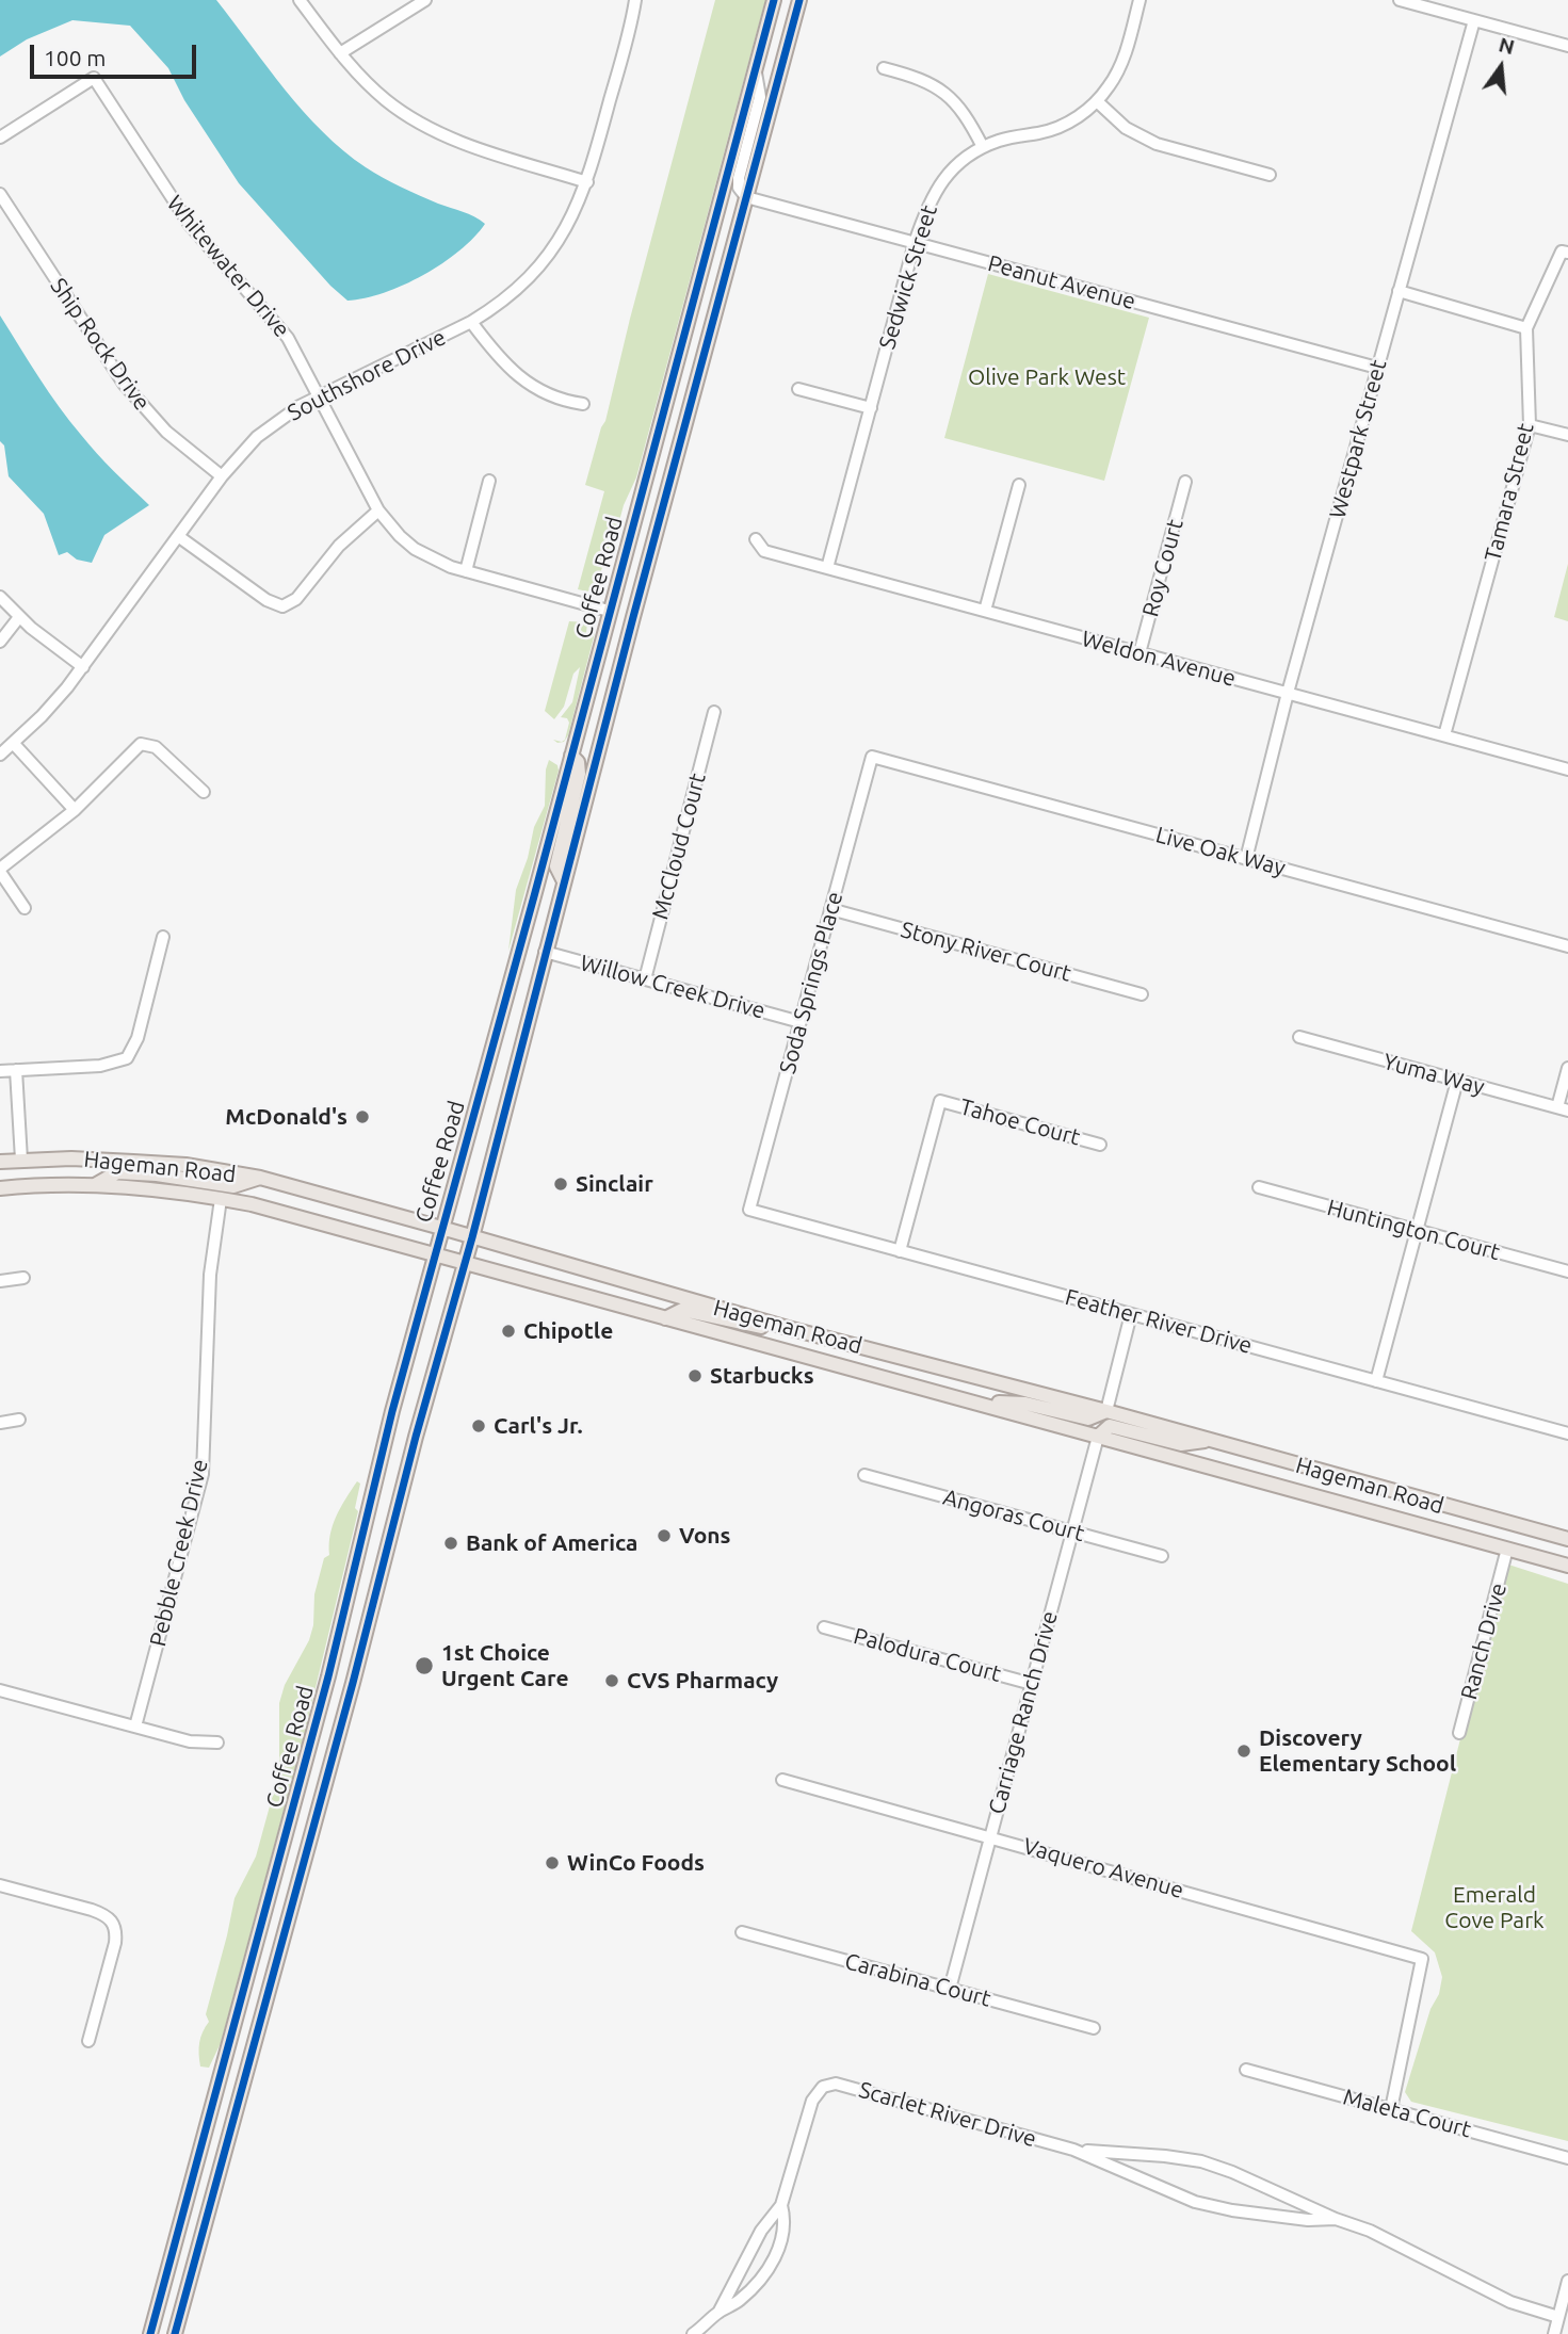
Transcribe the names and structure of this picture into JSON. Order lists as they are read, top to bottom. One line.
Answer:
{"streets":{"main road":["Coffee Road","Hageman Road"],"street":["Whitewater Drive","Sedwick Street","Peanut Avenue","Ship Rock Drive","Southshore Drive","Westpark Street","Tamara Street","Roy Court","Weldon Avenue","McCloud Court","Live Oak Way","Stony River Court","Soda Springs Place","Willow Creek Drive","Yuma Way","Tahoe Court","Huntington Court","Feather River Drive","Angoras Court","Pebble Creek Drive","Ranch Drive","Palodura Court","Carriage Ranch Drive","Vaquero Avenue","Carabina Court","Maleta Court","Scarlet River Drive"]},"crossings":[["Whitewater Drive","Southshore Drive"],["Whitewater Drive","Coffee Road"],["Sedwick Street","Peanut Avenue"],["Sedwick Street","Weldon Avenue"],["Peanut Avenue","Westpark Street"],["Peanut Avenue","Coffee Road"],["Ship Rock Drive","Southshore Drive"],["Westpark Street","Weldon Avenue"],["Westpark Street","Live Oak Way"],["Tamara Street","Weldon Avenue"],["Roy Court","Weldon Avenue"],["Coffee Road","Willow Creek Drive"],["Coffee Road","Hageman Road"],["McCloud Court","Willow Creek Drive"],["Live Oak Way","Soda Springs Place"],["Stony River Court","Soda Springs Place"],["Soda Springs Place","Willow Creek Drive"],["Soda Springs Place","Feather River Drive"],["Tahoe Court","Feather River Drive"],["Hageman Road","Pebble Creek Drive"],["Hageman Road","Ranch Drive"],["Hageman Road","Carriage Ranch Drive"],["Angoras Court","Carriage Ranch Drive"],["Palodura Court","Carriage Ranch Drive"],["Carriage Ranch Drive","Vaquero Avenue"],["Carriage Ranch Drive","Carabina Court"],["Vaquero Avenue","Maleta Court"]],"parks":["Olive Park West","Emerald Cove Park"],"places":["McDonald's","Sinclair","Chipotle","Starbucks","Carl's Jr.","Vons","Bank of America","1st Choice Urgent Care","CVS Pharmacy","Discovery Elementary School","WinCo Foods"],"scale_bar":"100 m","north":"top"}
